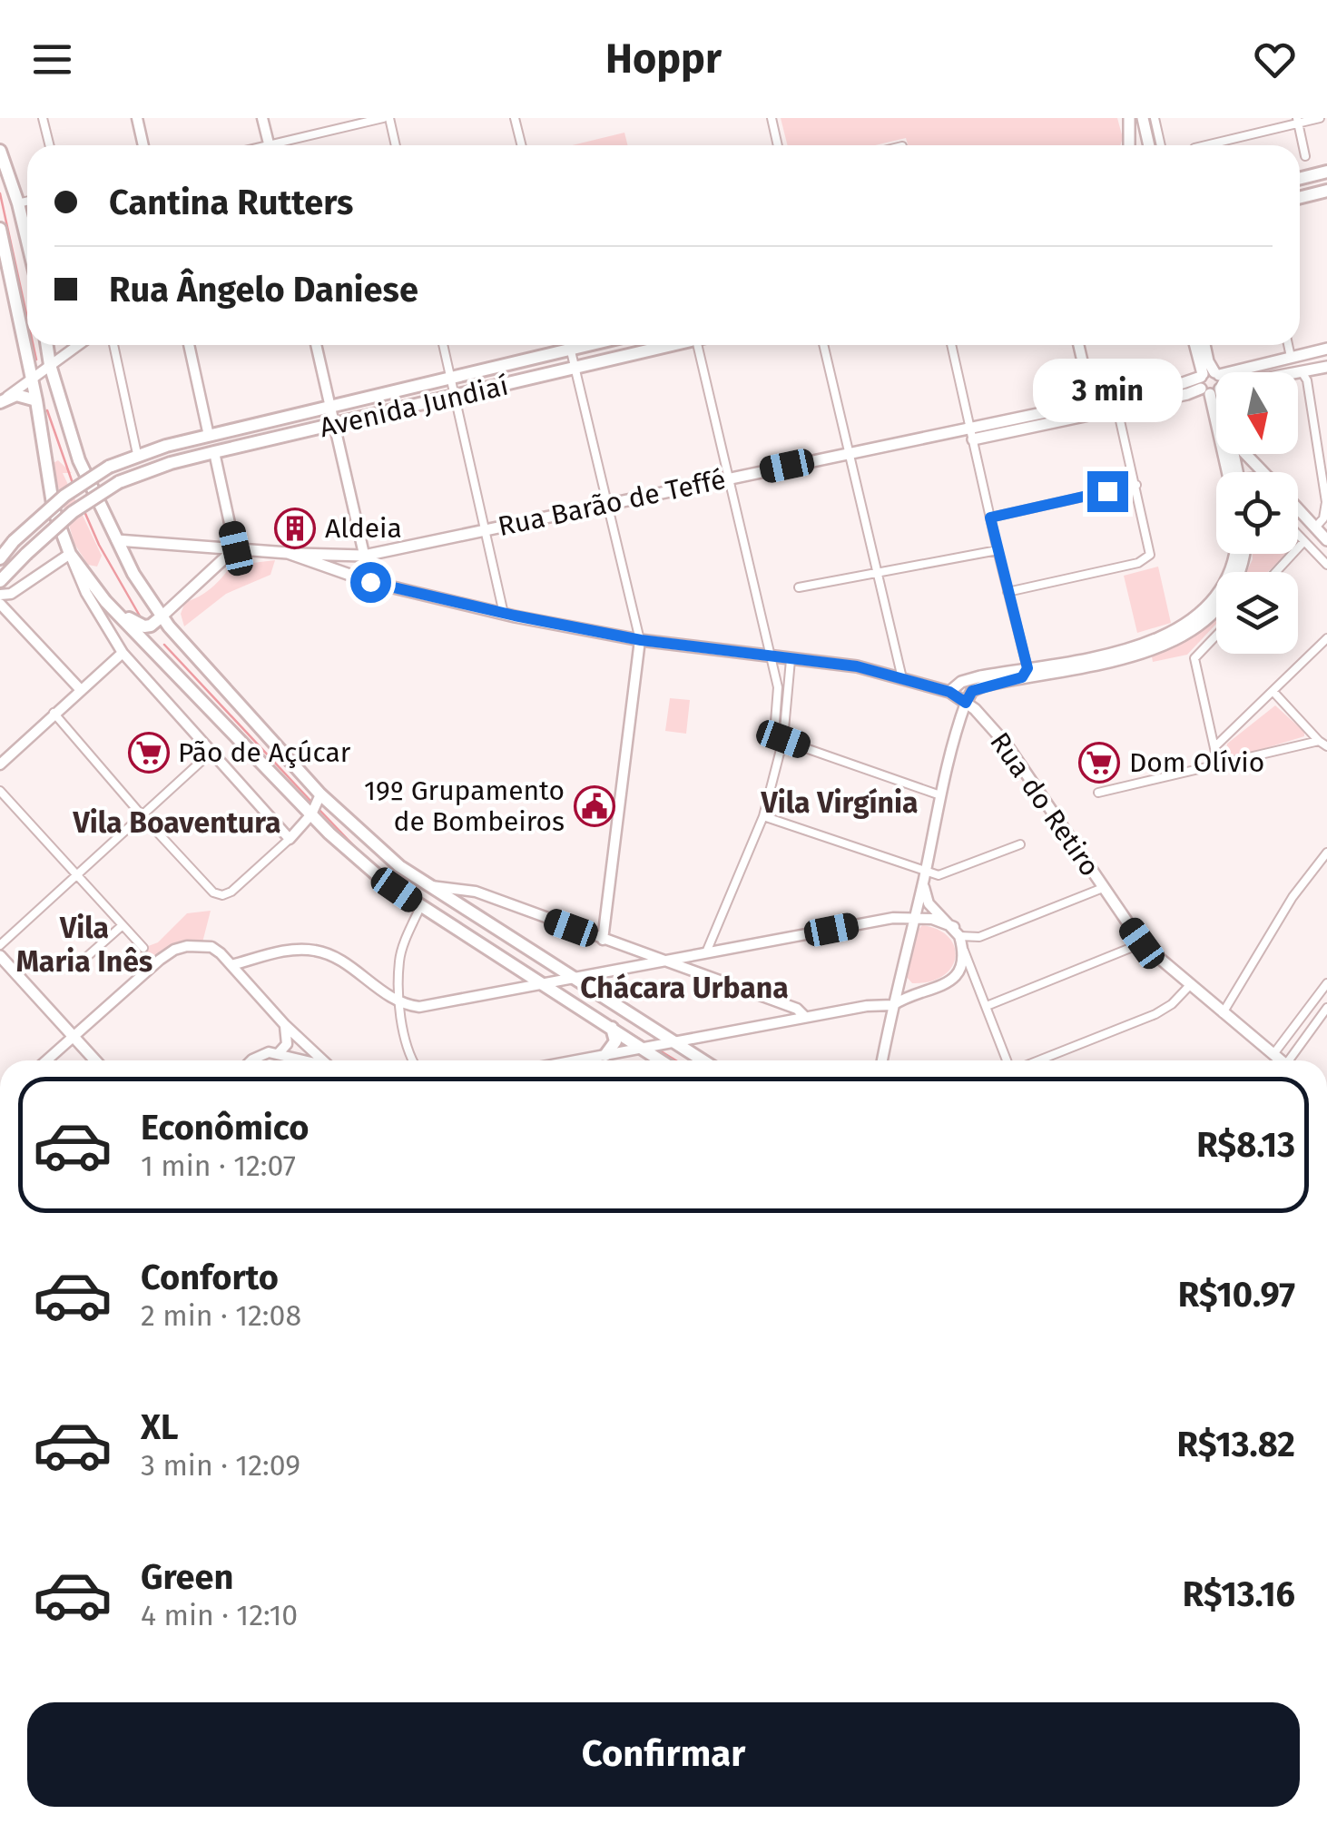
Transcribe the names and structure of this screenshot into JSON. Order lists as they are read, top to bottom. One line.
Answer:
{"streets":{"main road":["Avenida Jundiaí","Rua Barão de Teffé","Rua do Retiro"]},"crossings":[["Rua Barão de Teffé","Rua do Retiro"]],"districts":["Vila Virgínia","Vila Boaventura","Vila Maria Inês","Chácara Urbana"],"places":{"building":["Aldeia"],"supermarket":["Pão de Açúcar","Dom Olívio"],"public building":["19º Grupamento de Bombeiros"]},"north":"bottom","page":{"header":"Hoppr","banner":["Cantina Rutters","Rua Ângelo Daniese"],"bubble":"3 min","list":[{"name":"Econômico","note":"1 min · 12:07","value":"R$8.13"},{"name":"Conforto","note":"2 min · 12:08","value":"R$10.97"},{"name":"XL","note":"3 min · 12:09","value":"R$13.82"},{"name":"Green","note":"4 min · 12:10","value":"R$13.16"}],"buttons":"Confirmar"}}
